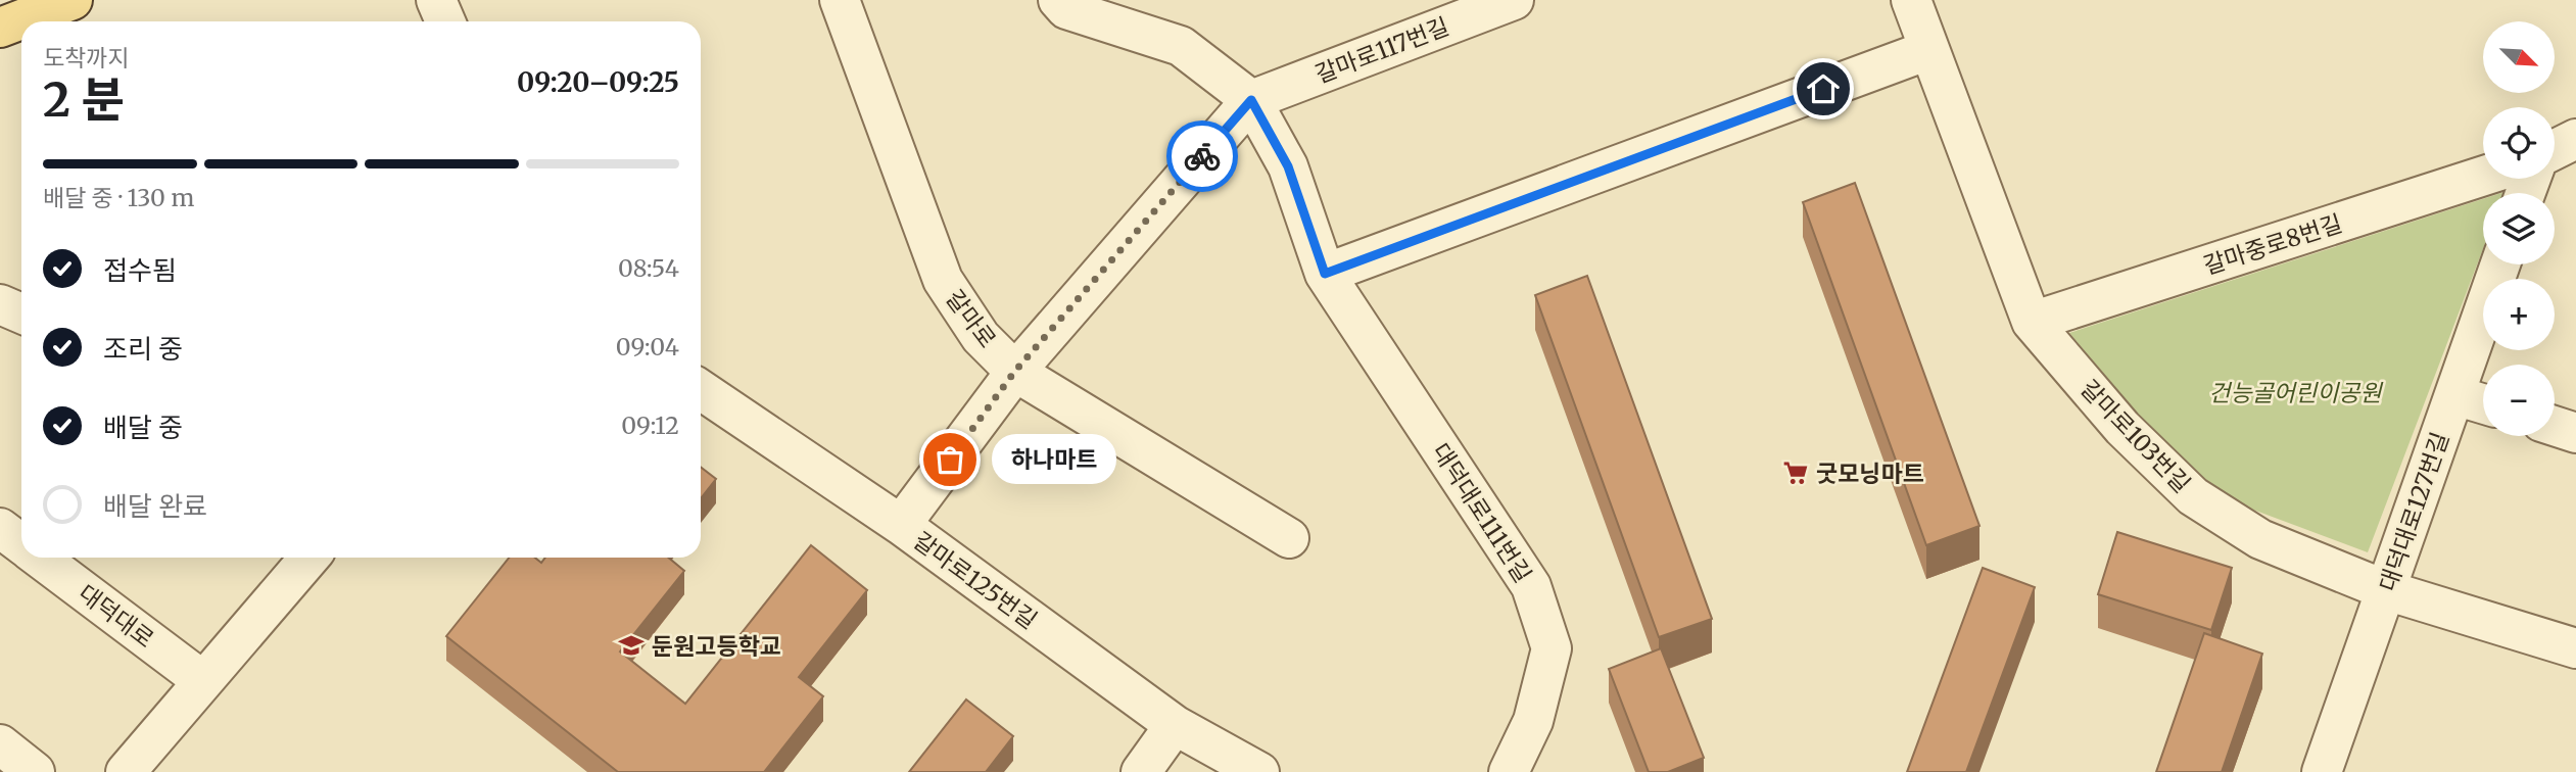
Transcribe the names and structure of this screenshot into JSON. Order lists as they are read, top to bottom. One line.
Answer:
{"streets":{"street":["갈마로117번길","갈마중로8번길","갈마로","갈마로103번길","대덕대로127번길","대덕대로111번길","갈마로125번길","대덕대로"]},"crossings":[["갈마로117번길","갈마로"],["갈마로117번길","대덕대로111번길"],["갈마로117번길","갈마로125번길"],["갈마중로8번길","갈마로103번길"],["갈마로103번길","대덕대로127번길"]],"parks":["건능골어린이공원"],"places":{"other":["하나마트"],"supermarket":["굿모닝마트"],"school or university":["둔원고등학교"]},"north":"bottom right","page":{"map_buttons":["+","−"],"heading":["2 분","도착까지","09:20–09:25"],"bar":"배달 중 · 130 m","list":[["접수됨","08:54"],["조리 중","09:04"],["배달 중","09:12"],"배달 완료"],"bubble":"하나마트"}}
